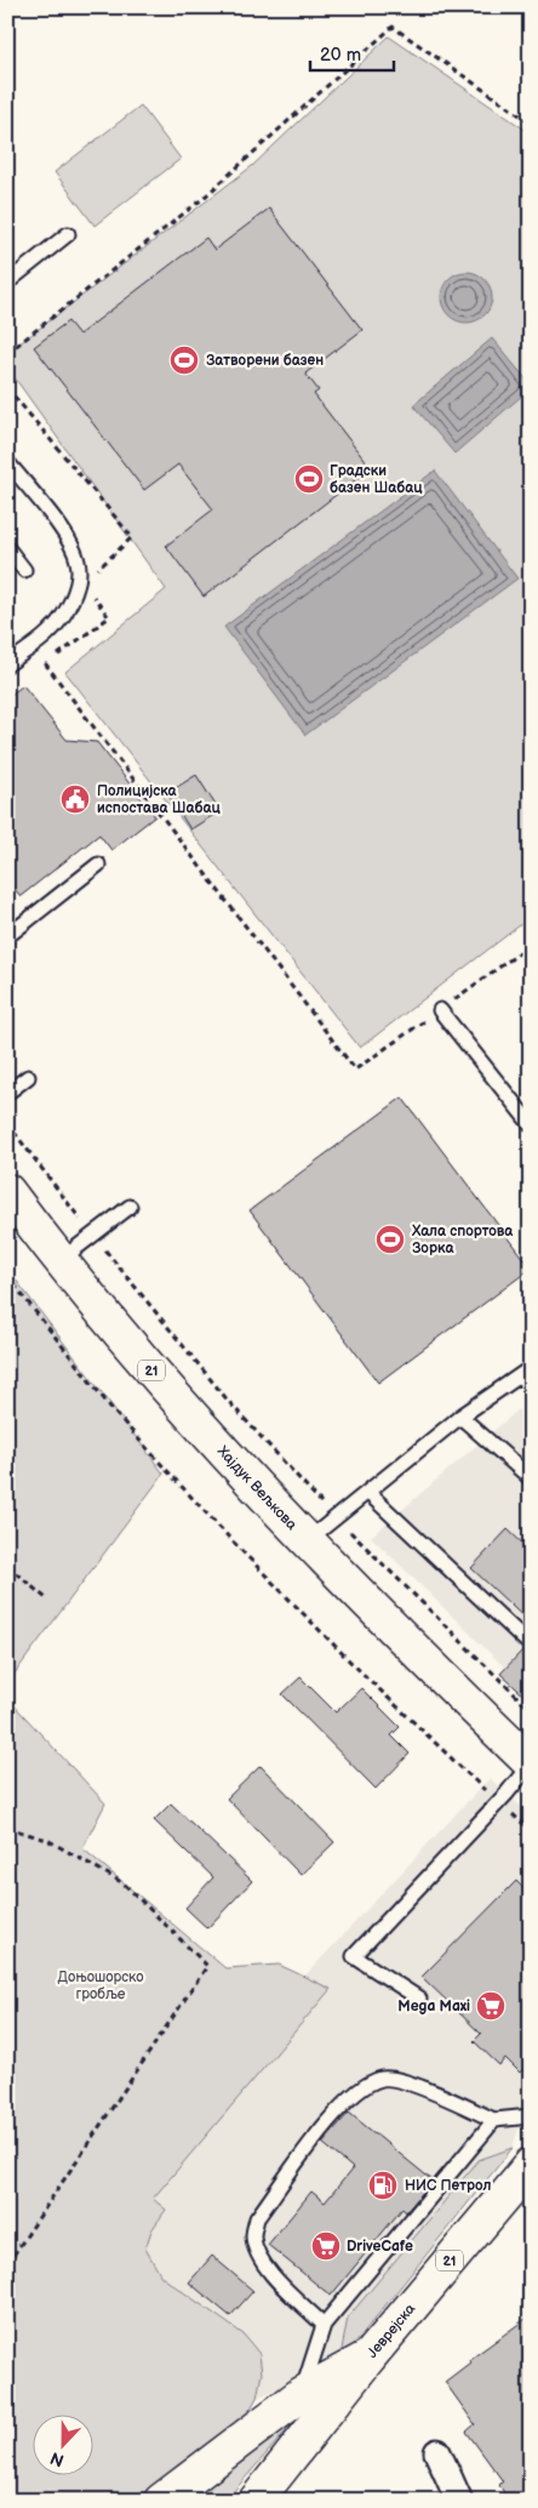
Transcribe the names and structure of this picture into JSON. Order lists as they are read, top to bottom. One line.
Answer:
{"streets":{"main road":["21","Хајдук Вељкова","Јеврејска"]},"parks":["Доњошорско гробље"],"places":{"sports":["Затворени базен","Градски базен Шабац","Хала спортова Зорка"],"public building":["Полицијска испостава Шабац"],"supermarket":["Mega Maxi","DriveCafe"],"fuel station":["НИС Петрол"]},"scale_bar":"20 m","north":"bottom"}
